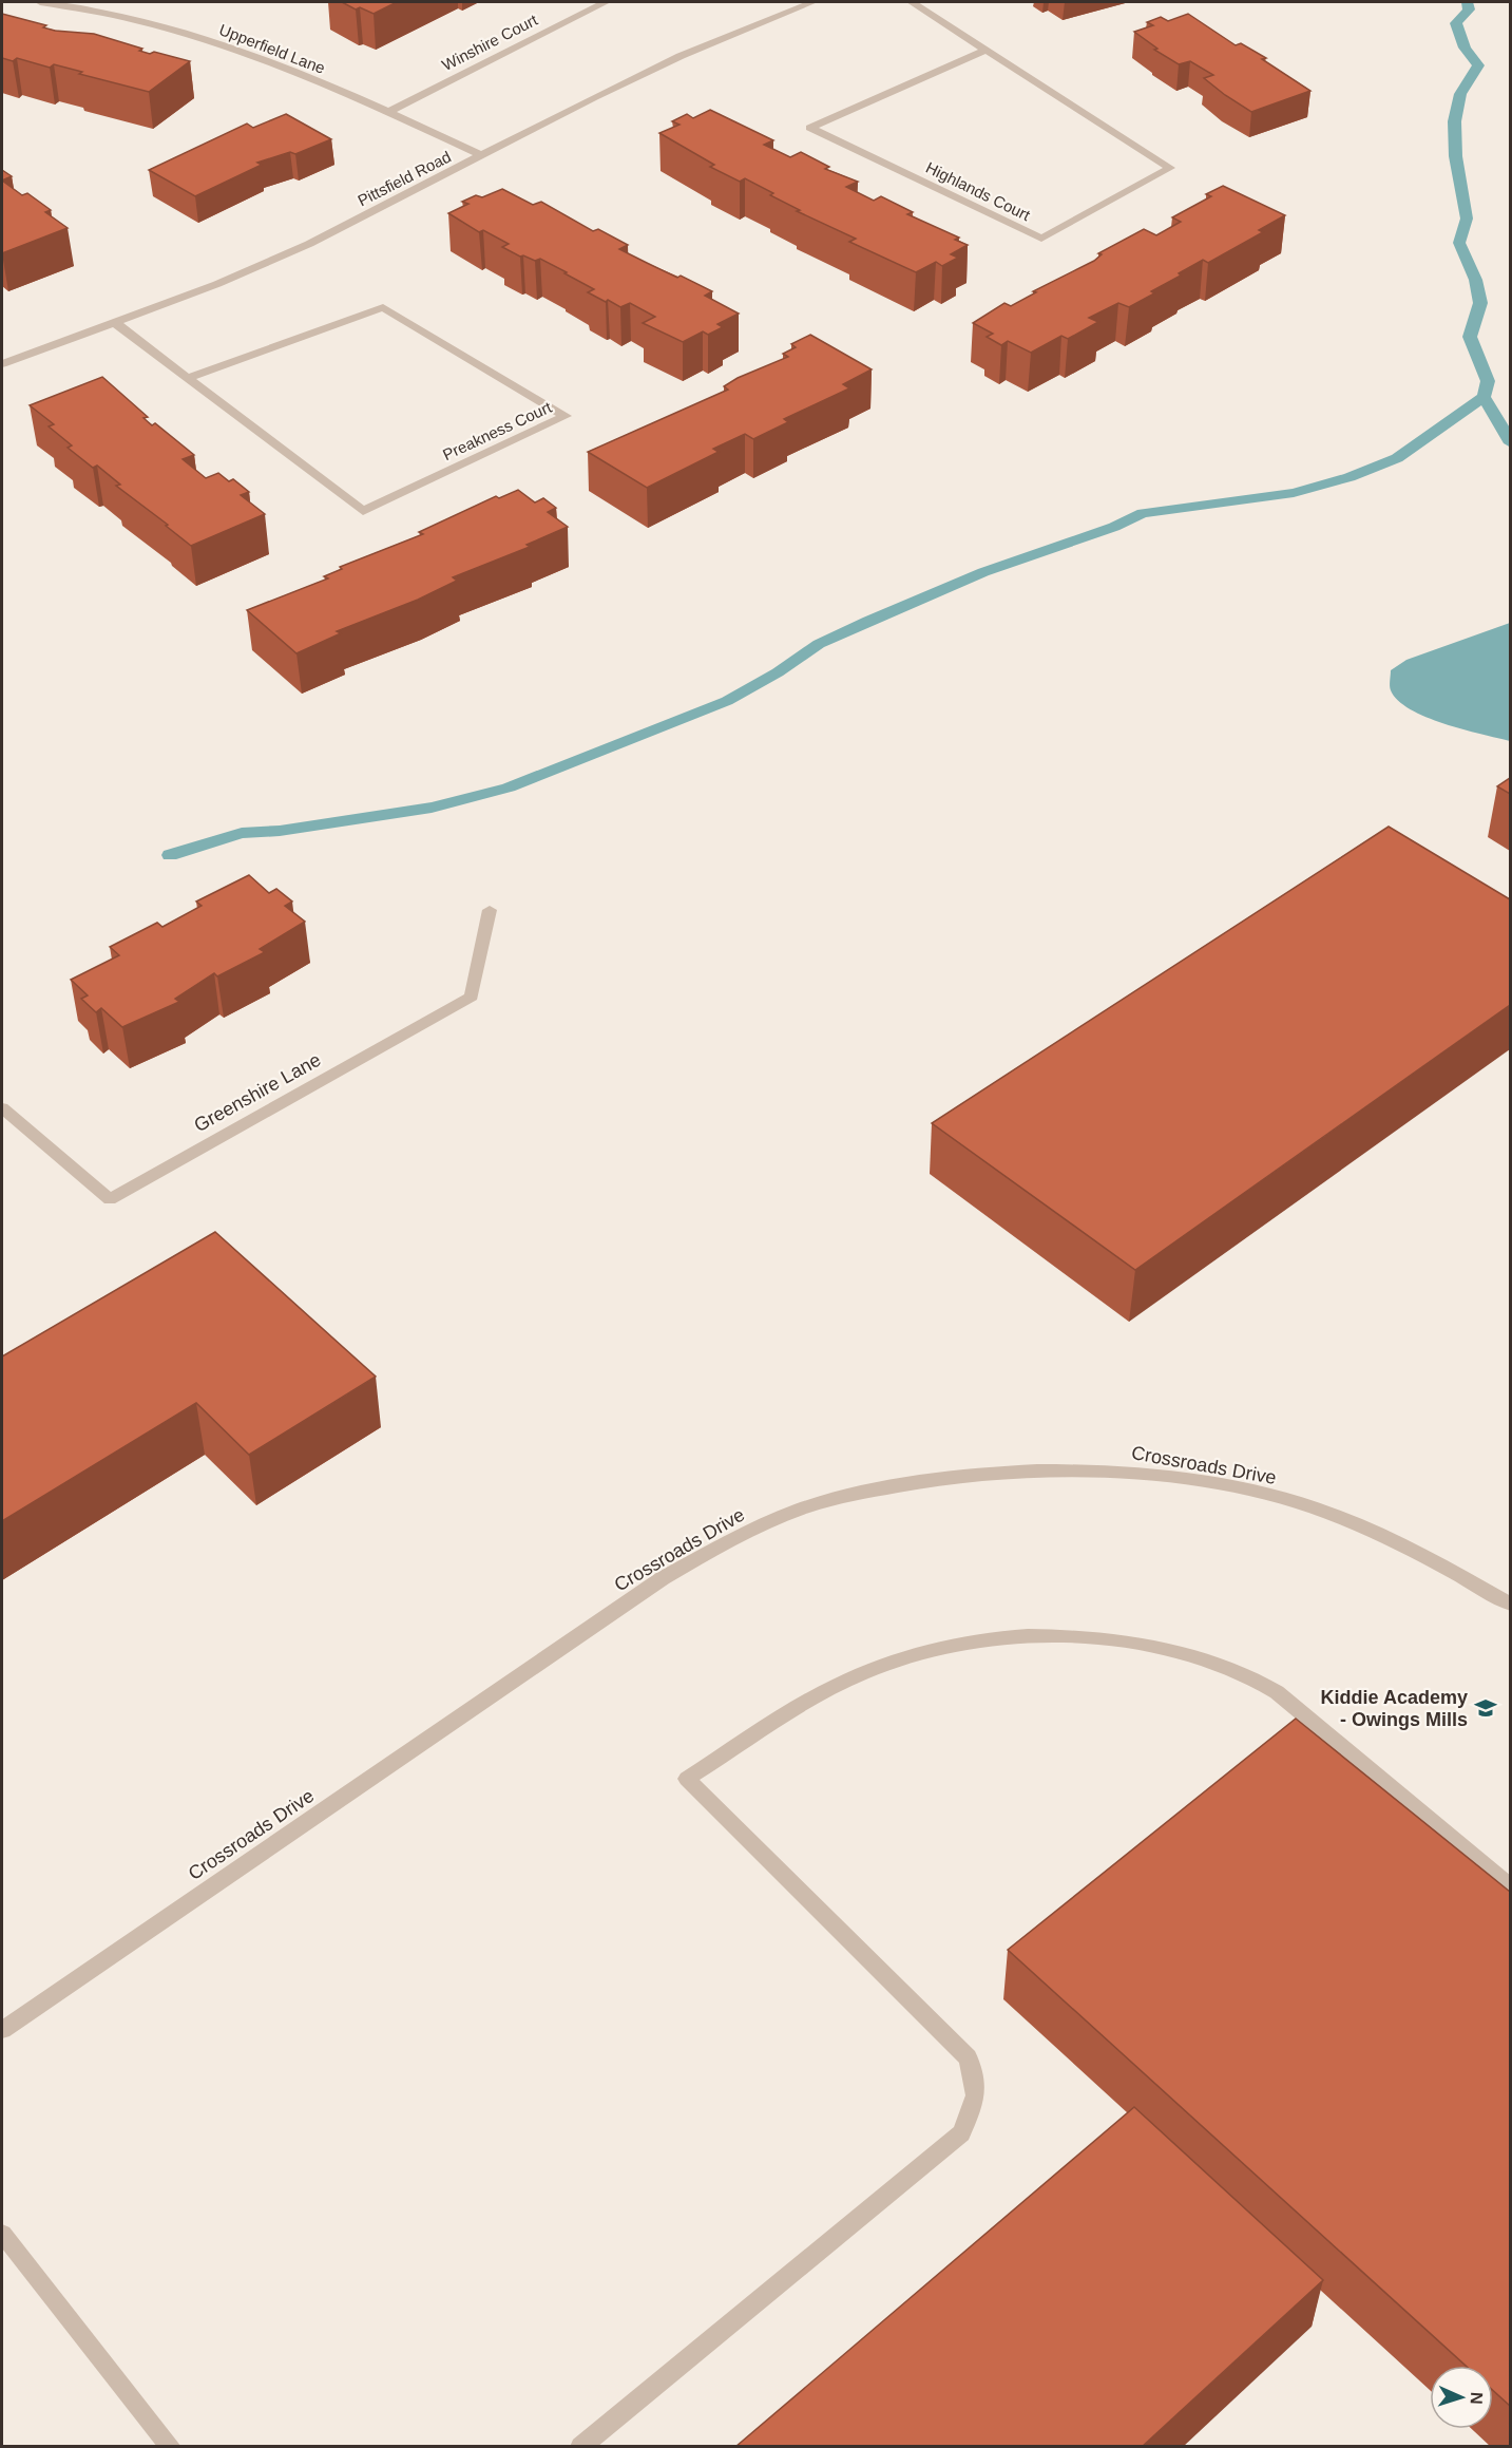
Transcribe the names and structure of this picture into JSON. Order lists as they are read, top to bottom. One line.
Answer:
{"streets":{"street":["Winshire Court","Upperfield Lane","Pittsfield Road","Highlands Court","Preakness Court","Greenshire Lane","Crossroads Drive"]},"crossings":[["Winshire Court","Upperfield Lane"],["Upperfield Lane","Pittsfield Road"],["Pittsfield Road","Preakness Court"]],"places":{"school or university":["Kiddie Academy - Owings Mills"]},"north":"right"}
